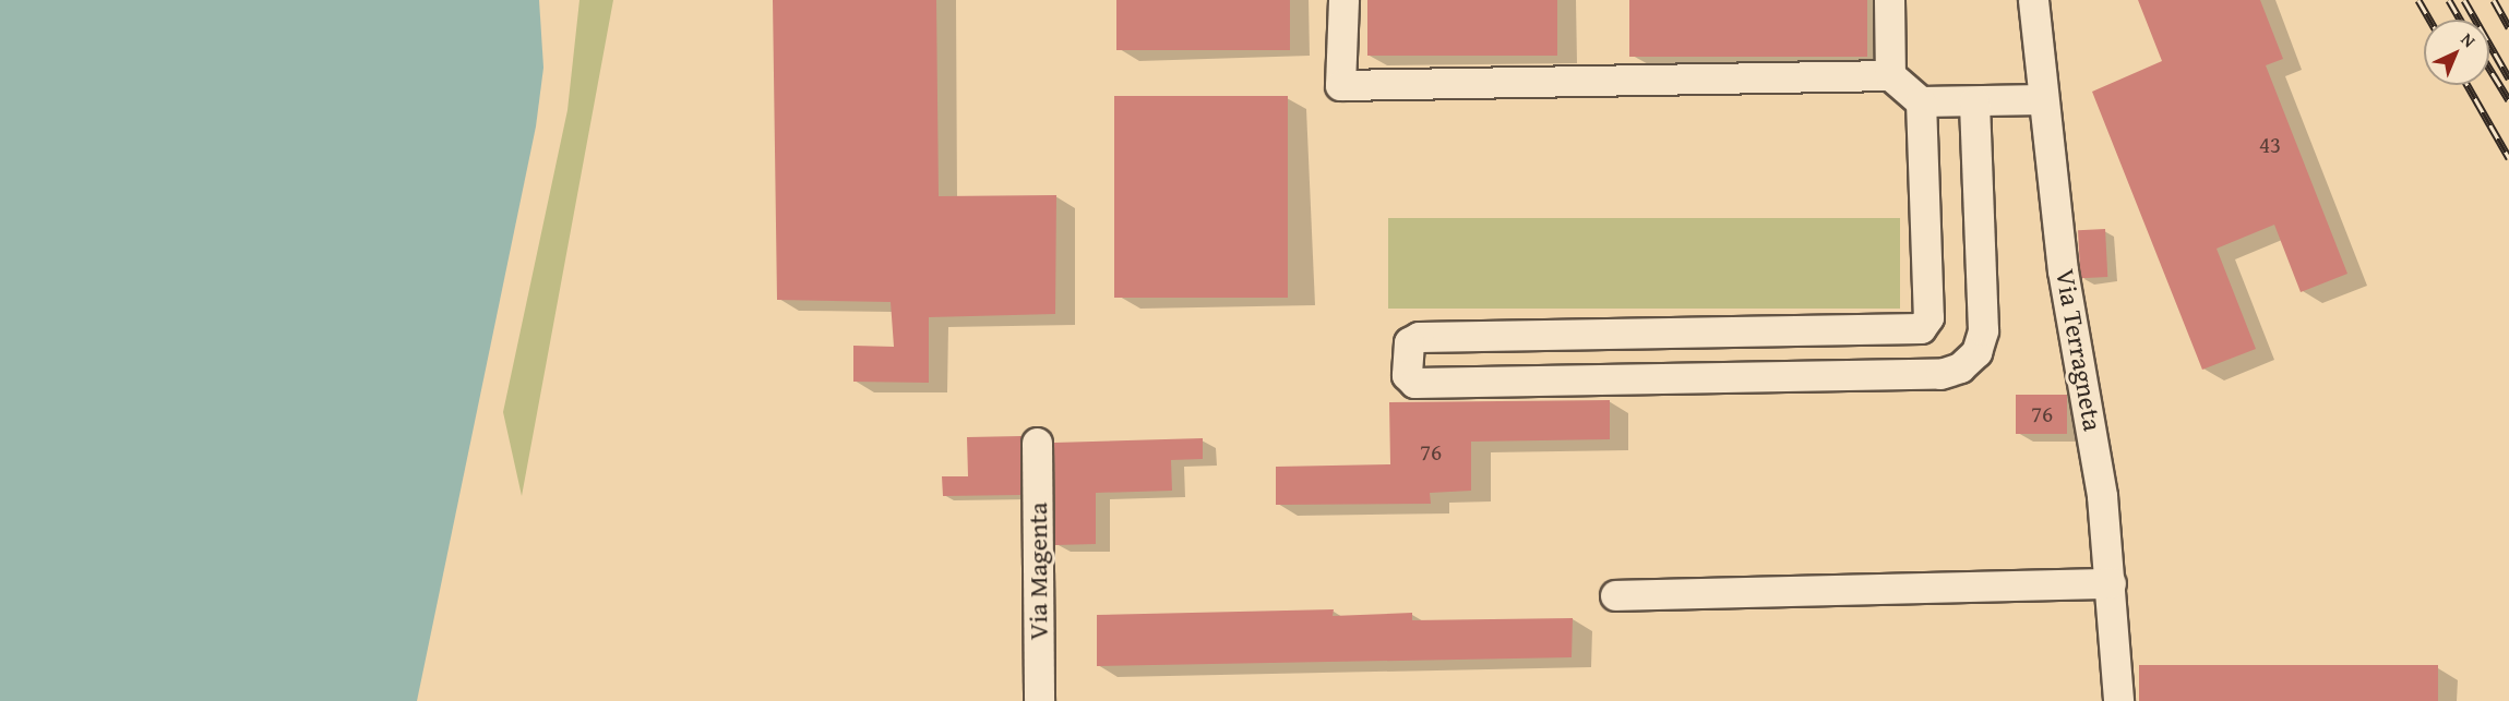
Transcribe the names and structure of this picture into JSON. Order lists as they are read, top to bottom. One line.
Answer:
{"streets":{"street":["Via Terragneta","Via Magenta"]},"house_numbers":["43","76","76"],"north":"top right"}
